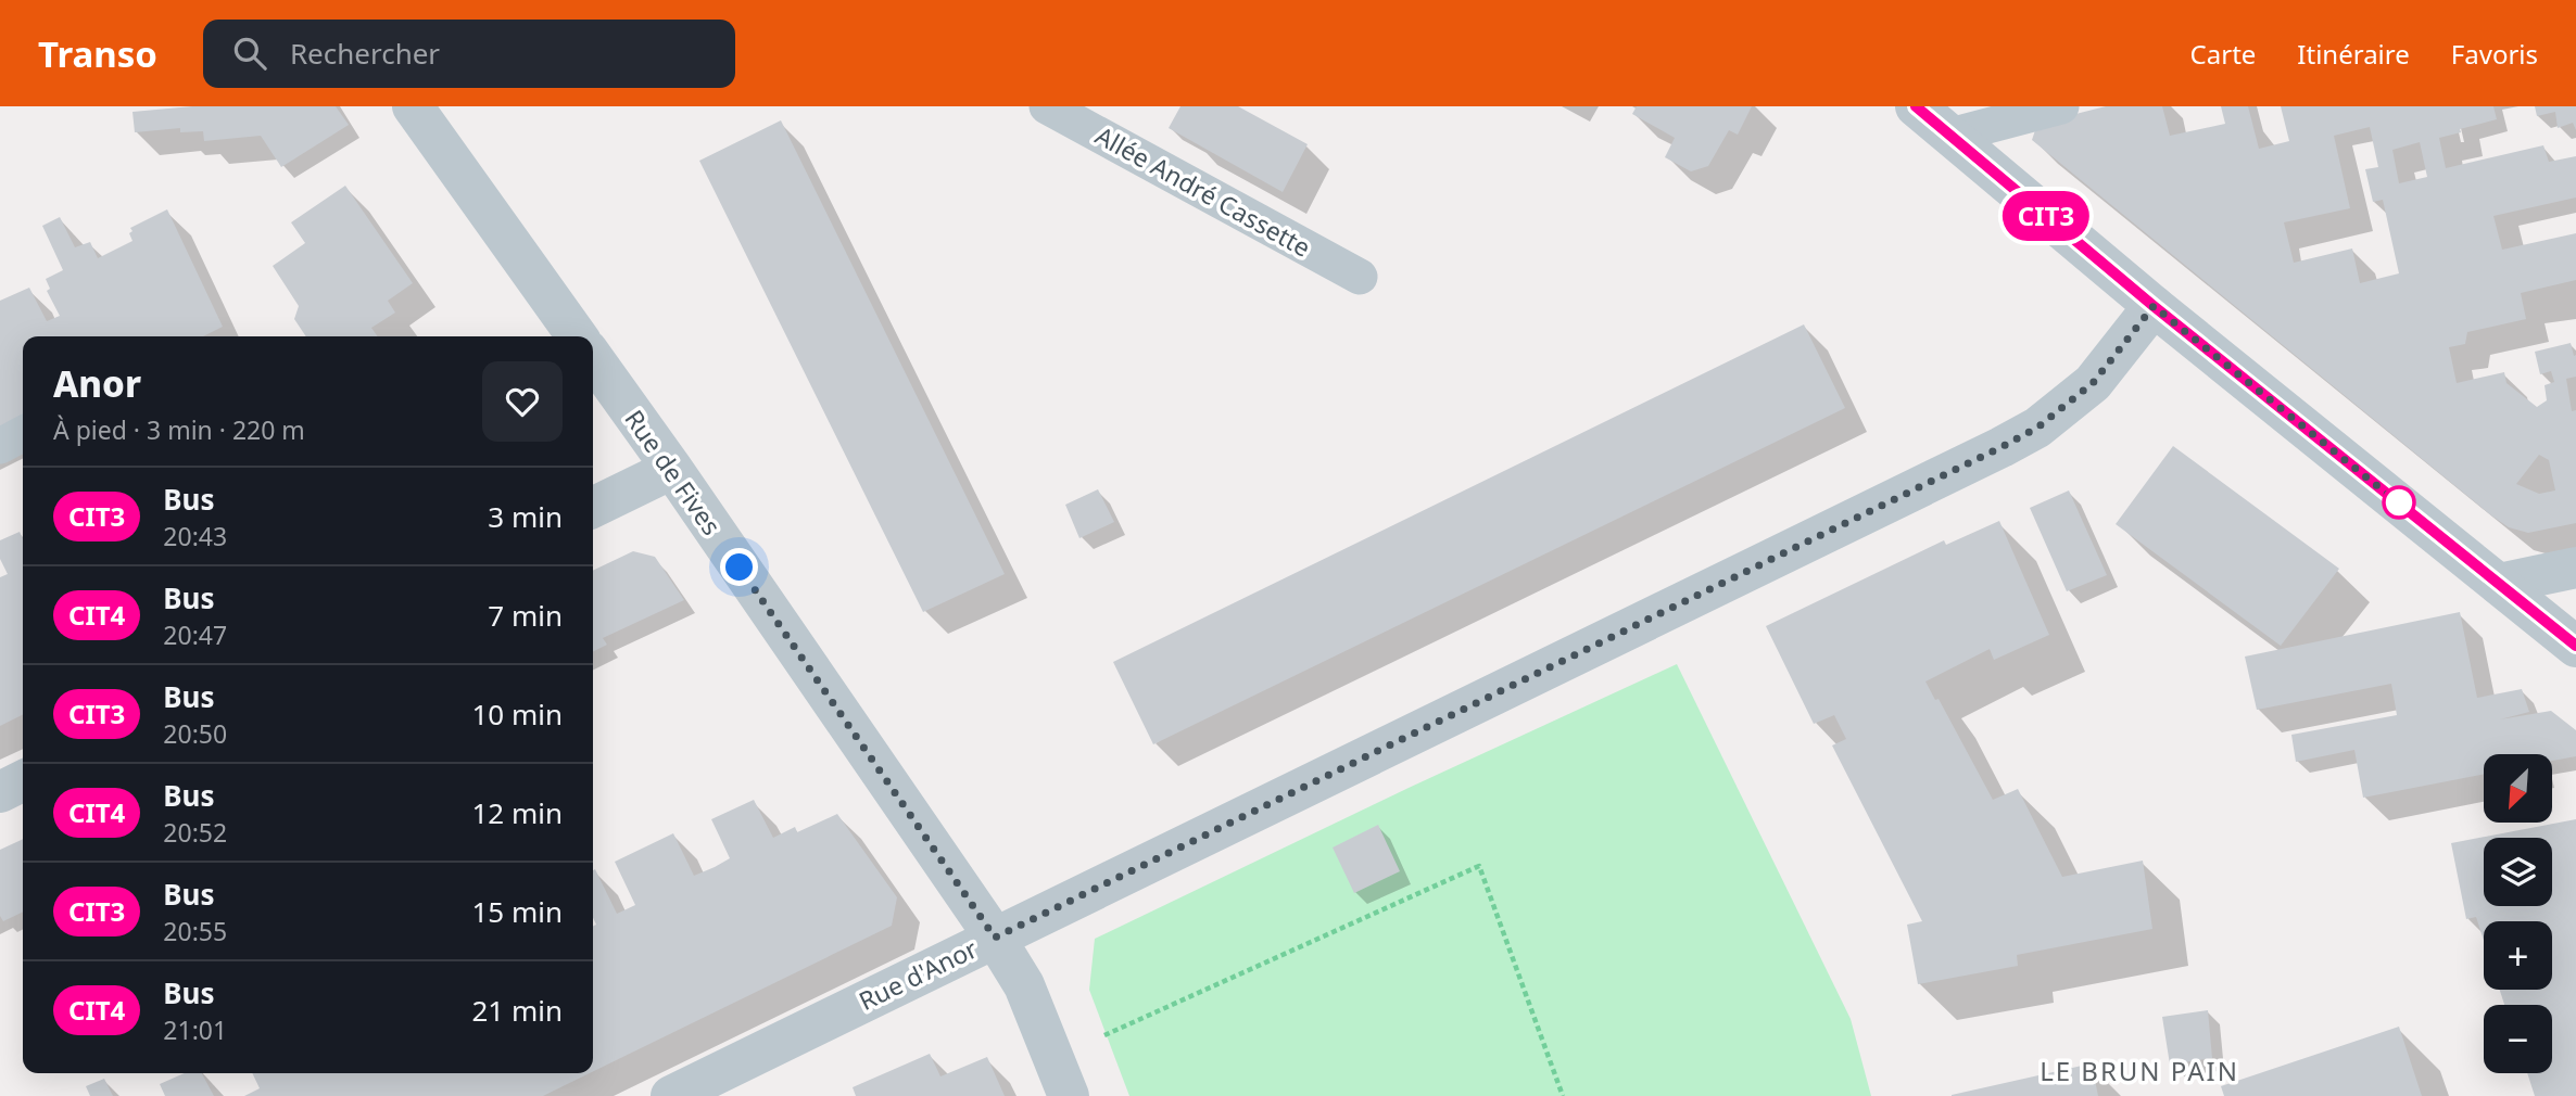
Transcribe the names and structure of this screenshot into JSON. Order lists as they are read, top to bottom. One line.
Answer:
{"streets":{"street":["Rue de Fives","Rue d'Anor"],"lane":["Allée André Cassette"]},"crossings":[["Rue de Fives","Rue d'Anor"]],"districts":["LE BRUN PAIN"],"lines":["bus line CIT3"],"north":"bottom left","page":{"header":"Transo","search":"Rechercher","nav":["Carte","Itinéraire","Favoris"],"on_map":"CIT3","heading":["Anor","À pied · 3 min · 220 m"],"list":[{"mark":"CIT3","name":"Bus","note":"20:43","value":"3 min"},{"mark":"CIT4","name":"Bus","note":"20:47","value":"7 min"},{"mark":"CIT3","name":"Bus","note":"20:50","value":"10 min"},{"mark":"CIT4","name":"Bus","note":"20:52","value":"12 min"},{"mark":"CIT3","name":"Bus","note":"20:55","value":"15 min"},{"mark":"CIT4","name":"Bus","note":"21:01","value":"21 min"}],"map_buttons":["+","−"]}}
